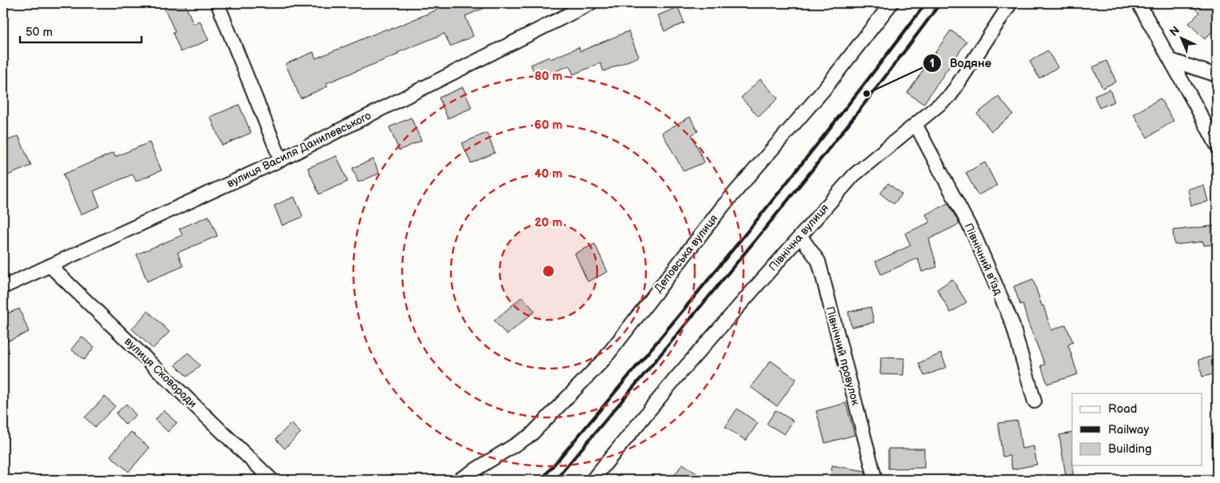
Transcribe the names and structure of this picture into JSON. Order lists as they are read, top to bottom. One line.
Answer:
{"streets":{"street":["вулиця Василя Данилевського","Північна вулиця","Деповська вулиця","Північний в'їзд","Північний провулок","вулиця Сковороди"]},"crossings":[["вулиця Василя Данилевського","вулиця Сковороди"],["Північна вулиця","Північний в'їзд"],["Північна вулиця","Північний провулок"]],"places":["Водяне"],"legend":["Road","Railway","Building"],"scale_bar":"50 m","north":"top left","rings":["80 m","60 m","40 m","20 m"]}
